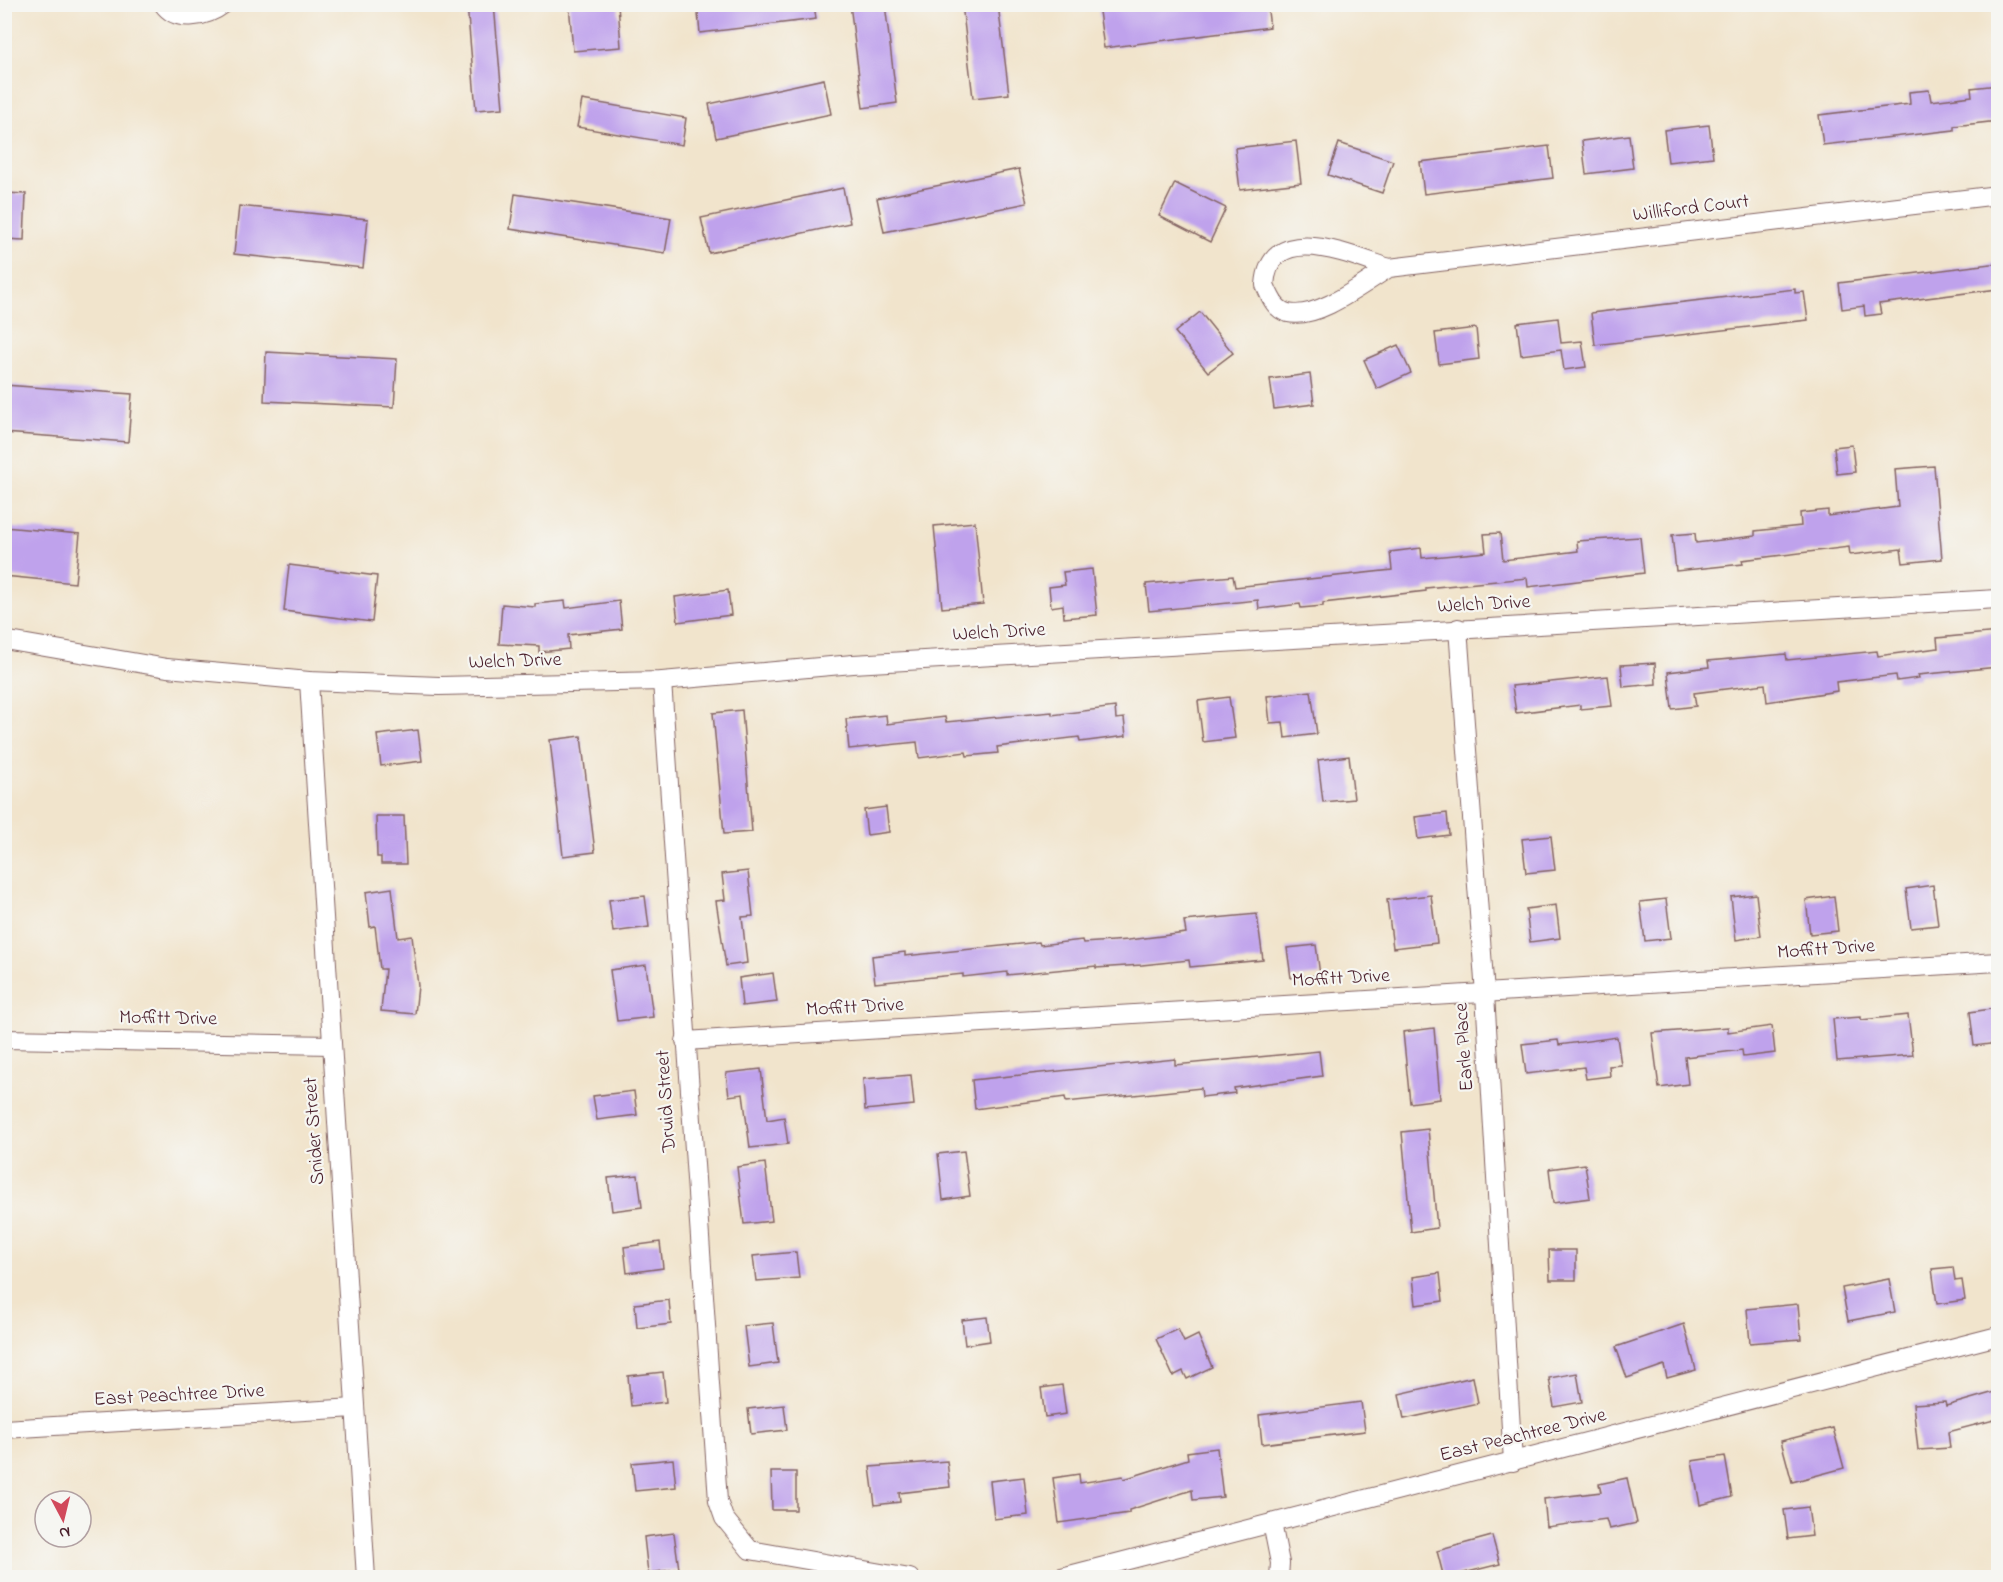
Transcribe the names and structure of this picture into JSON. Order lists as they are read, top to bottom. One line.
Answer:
{"streets":{"street":["Williford Court","Welch Drive","Moffitt Drive","Earle Place","Druid Street","Snider Street","East Peachtree Drive"]},"crossings":[["Welch Drive","Earle Place"],["Welch Drive","Druid Street"],["Welch Drive","Snider Street"],["Moffitt Drive","Earle Place"],["Moffitt Drive","Druid Street"],["Moffitt Drive","Snider Street"],["Earle Place","East Peachtree Drive"],["Snider Street","East Peachtree Drive"]],"north":"bottom"}
